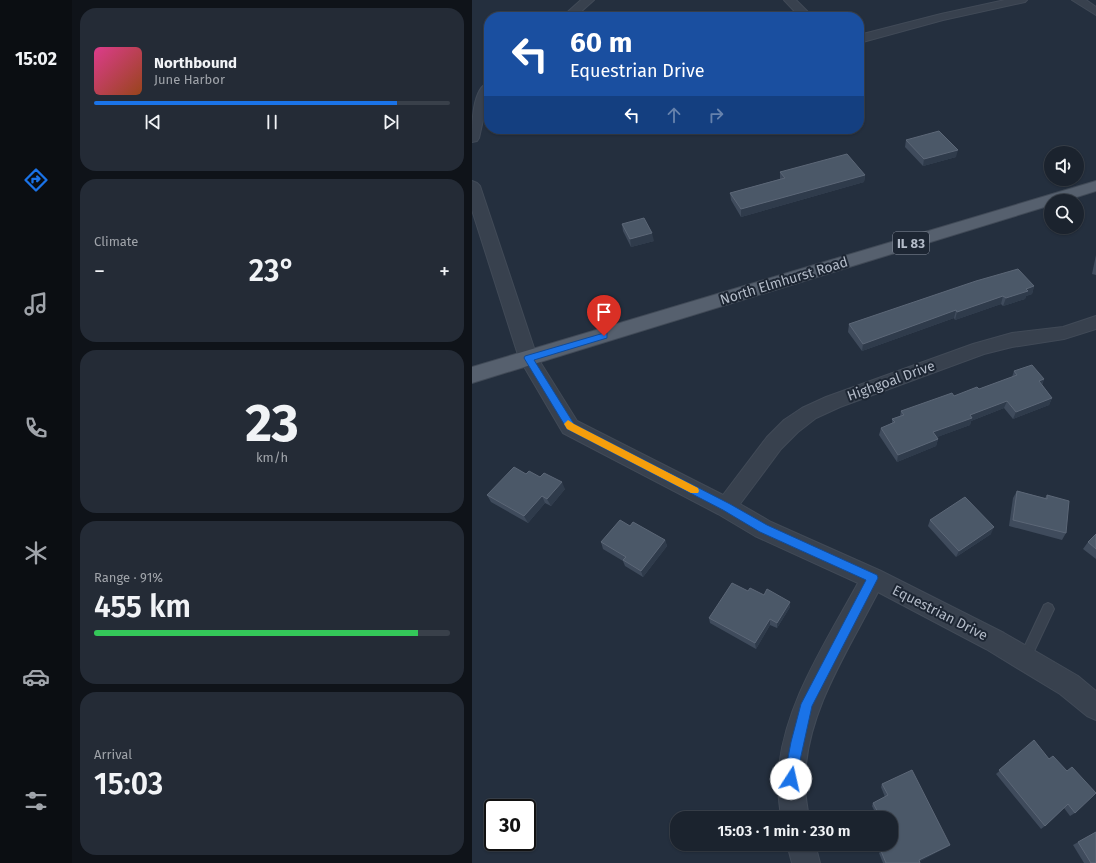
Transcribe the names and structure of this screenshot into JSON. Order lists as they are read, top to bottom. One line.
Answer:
{"streets":{"main road":["IL 83","North Elmhurst Road"],"street":["Highgoal Drive","Equestrian Drive"]},"crossings":[["North Elmhurst Road","Equestrian Drive"],["Highgoal Drive","Equestrian Drive"]],"page":{"tabs":"15:02","turn":["60 m","Equestrian Drive"],"song":["Northbound","June Harbor"],"tile":["Climate",["23","km/h"],["Range · 91%","455 km"],["Arrival","15:03"]],"heat":["−","23°","+"],"limit":"30","trip":"15:03 · 1 min · 230 m"}}
